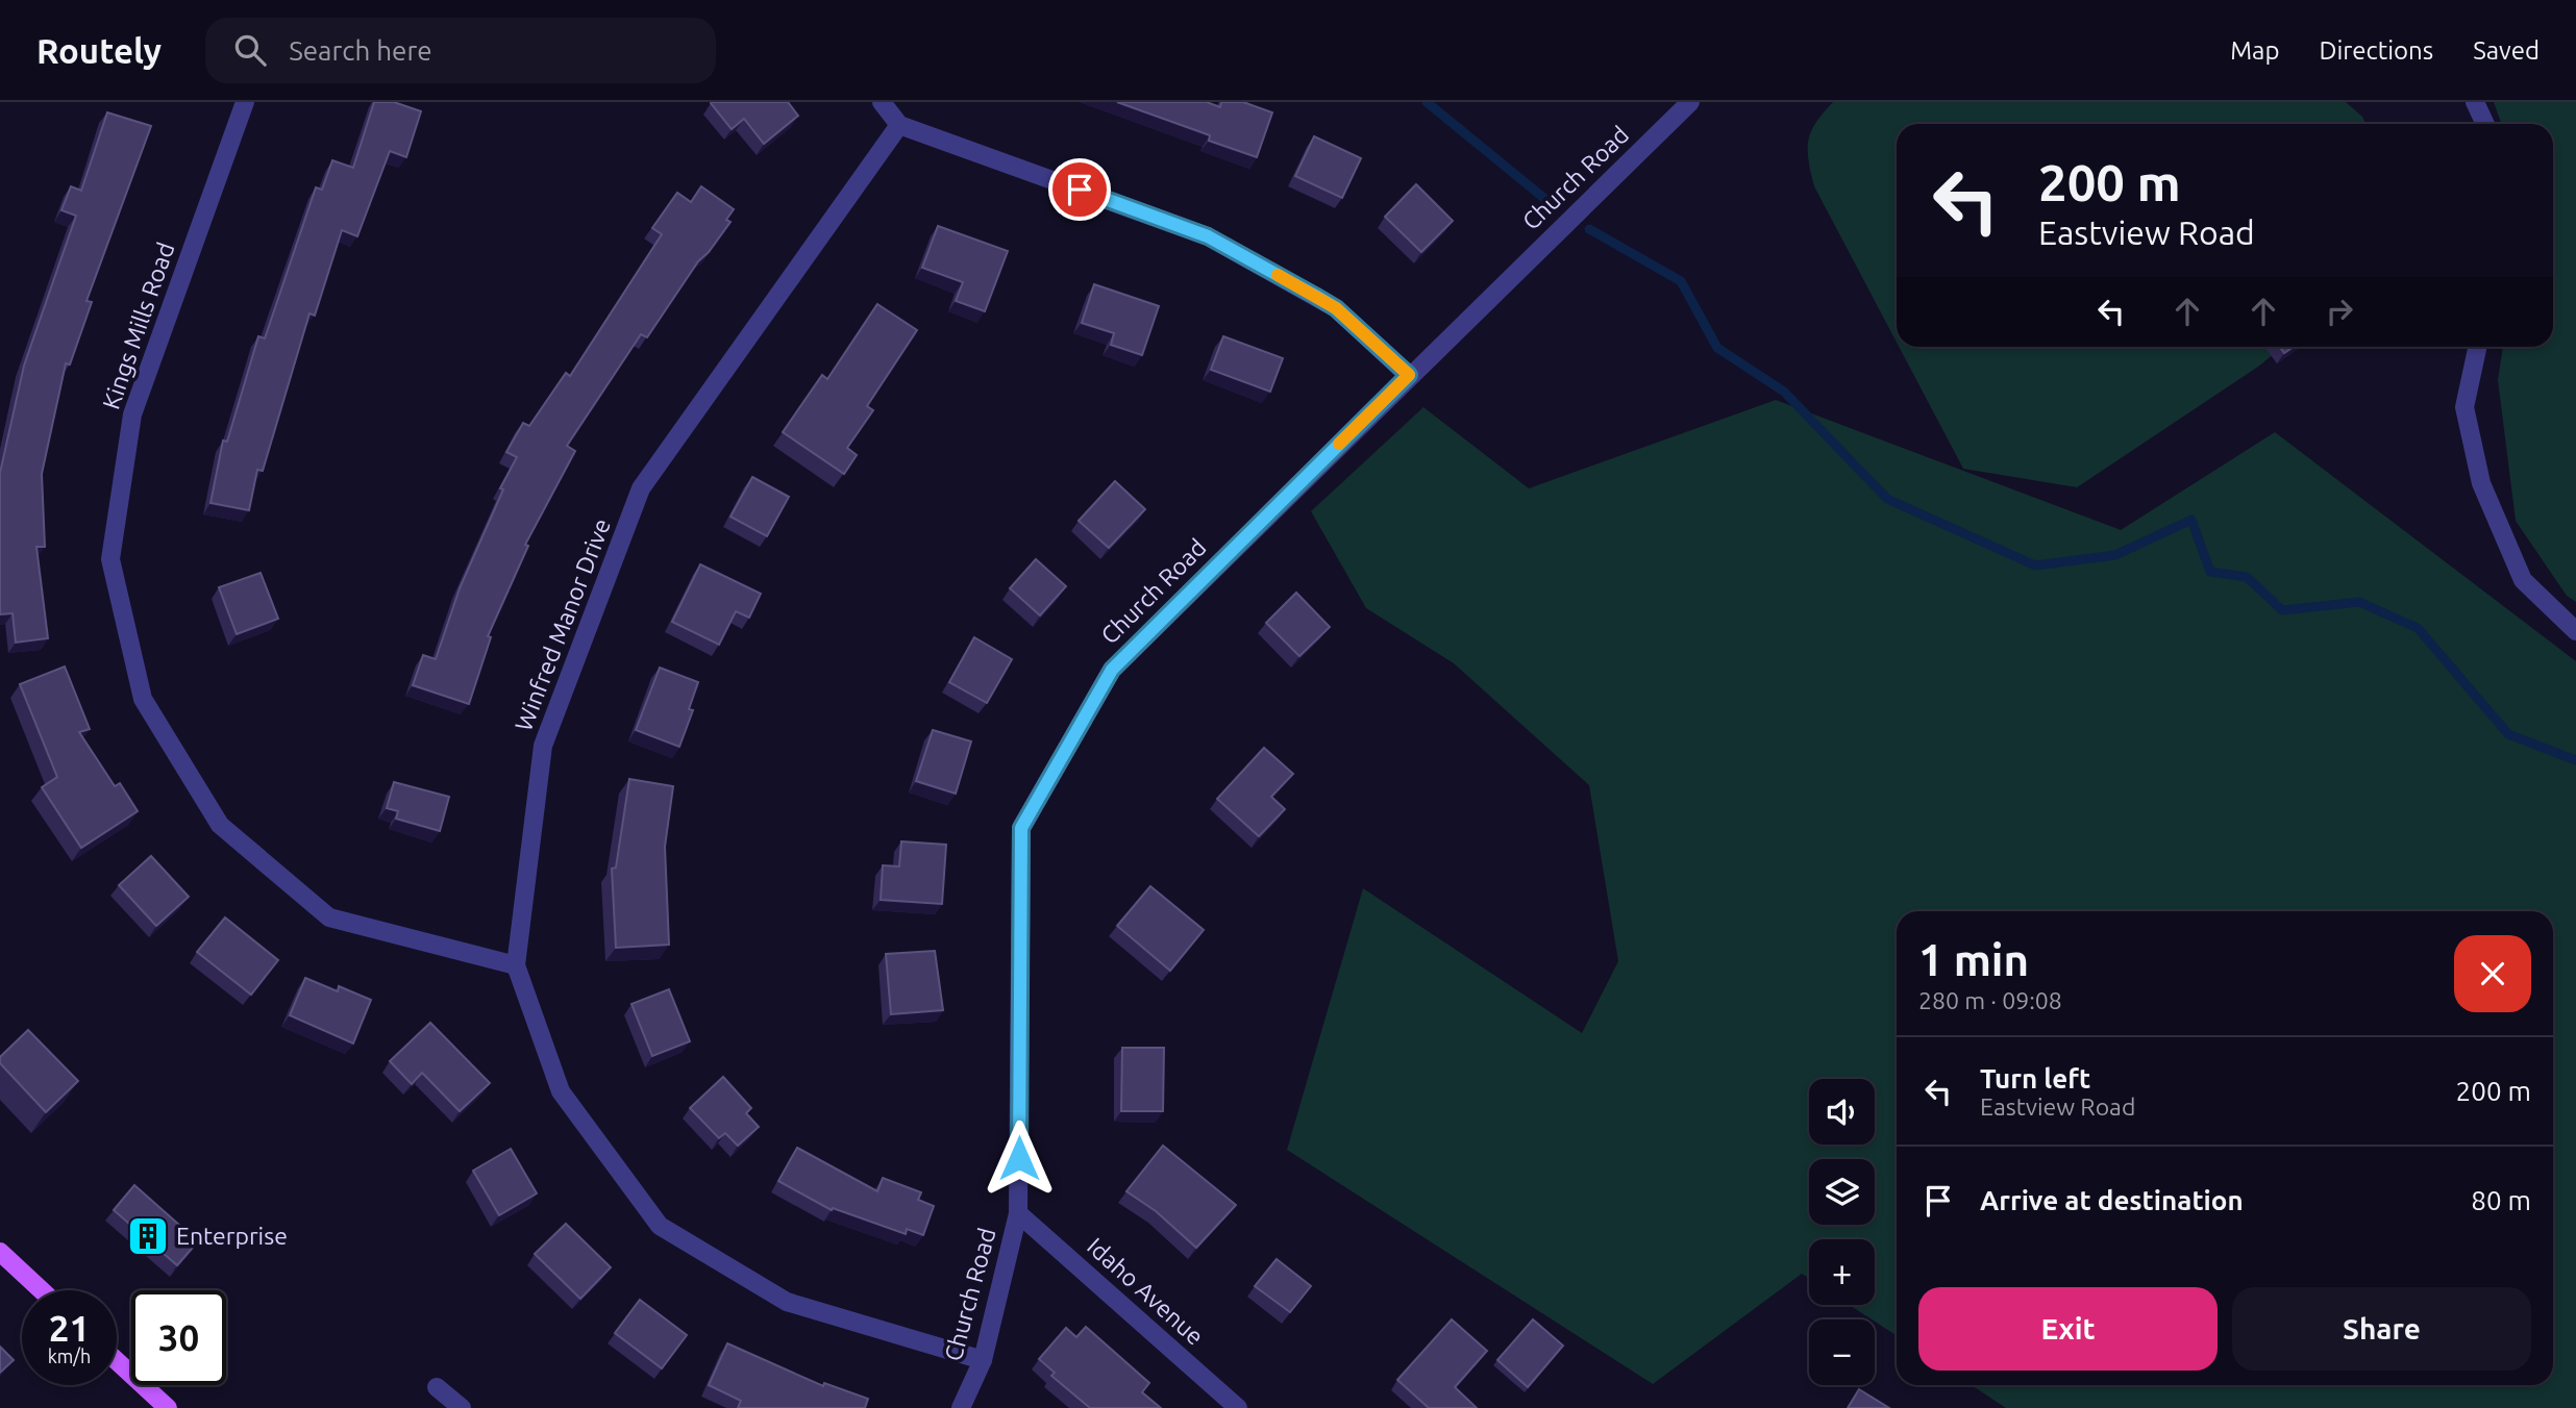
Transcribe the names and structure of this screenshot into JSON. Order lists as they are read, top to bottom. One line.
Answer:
{"streets":{"street":["Church Road","Kings Mills Road","Winfred Manor Drive","Idaho Avenue"]},"crossings":[["Church Road","Winfred Manor Drive"],["Church Road","Idaho Avenue"],["Kings Mills Road","Winfred Manor Drive"]],"places":{"building":["Enterprise"]},"page":{"header":"Routely","search":"Search here","nav":["Map","Directions","Saved"],"turn":["200 m","Eastview Road"],"heading":["1 min","280 m · 09:08"],"list":[{"name":"Turn left","note":"Eastview Road","value":"200 m"},{"name":"Arrive at destination","value":"80 m"}],"map_buttons":["+","−"],"buttons":["Exit","Share"],"speed":"21 km/h","limit":"30"}}
